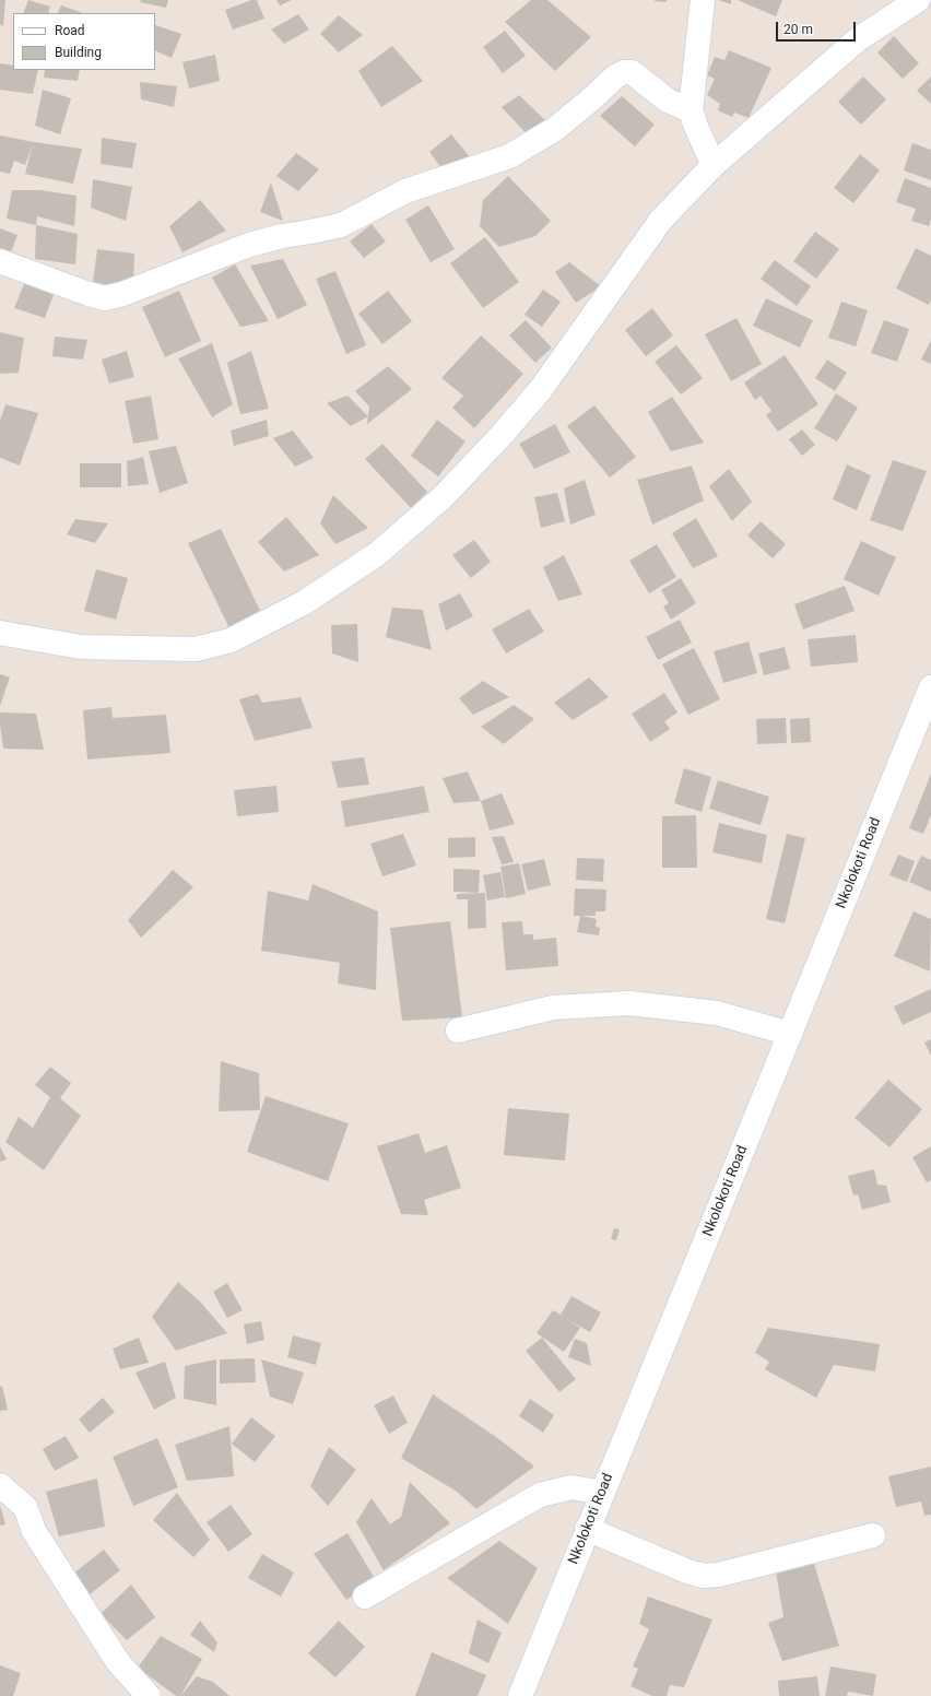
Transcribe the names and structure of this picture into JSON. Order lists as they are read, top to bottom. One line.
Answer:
{"streets":{"street":["Nkolokoti Road"]},"legend":["Road","Building"],"scale_bar":"20 m"}
